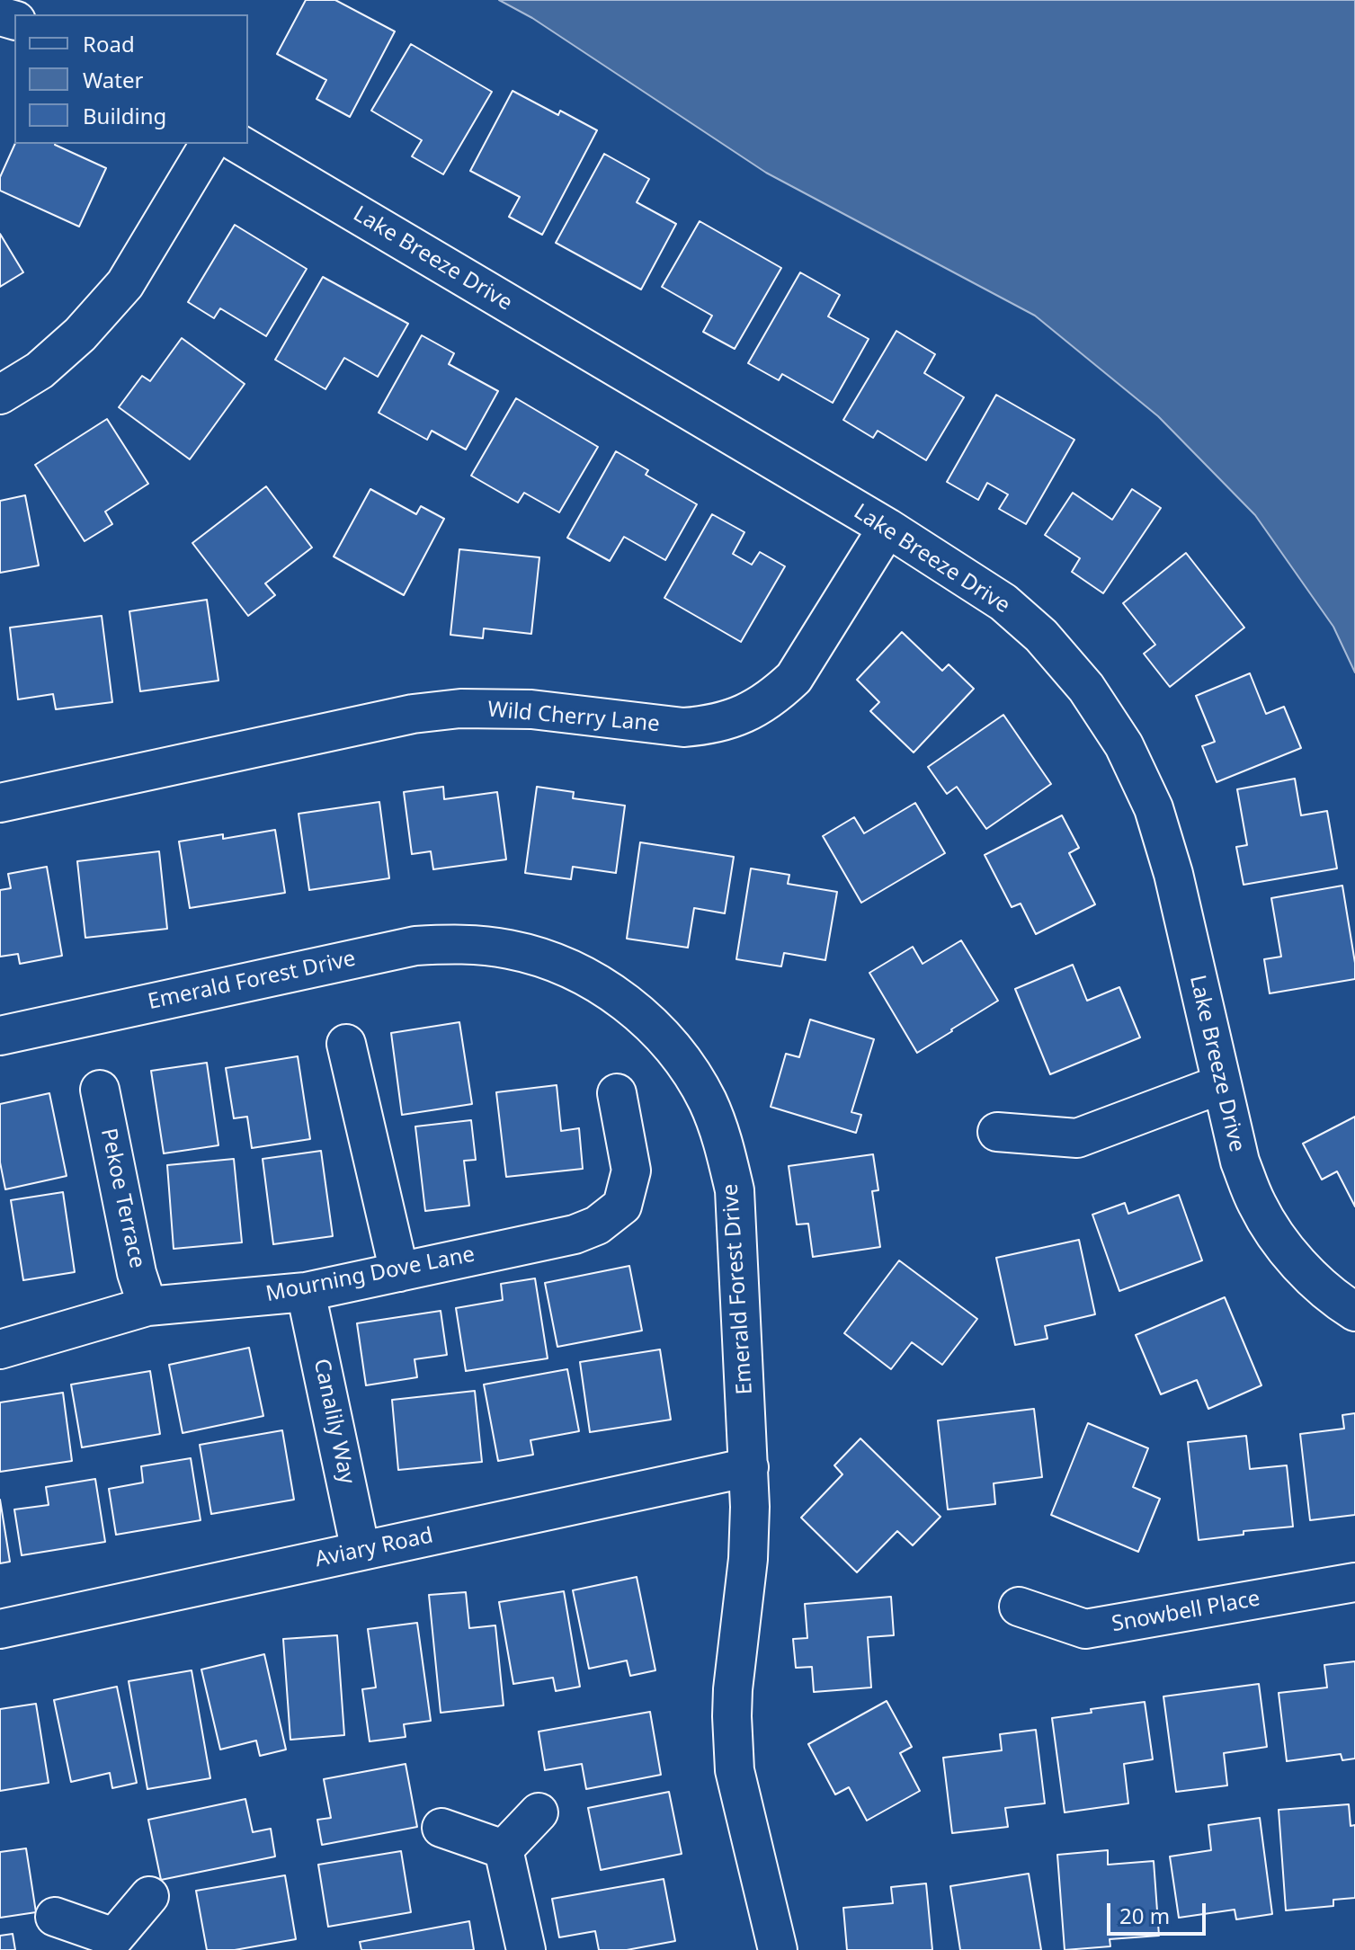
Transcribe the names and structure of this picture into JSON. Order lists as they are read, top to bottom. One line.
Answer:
{"streets":{"street":["Lake Breeze Drive","Wild Cherry Lane","Emerald Forest Drive","Pekoe Terrace","Mourning Dove Lane","Canalily Way","Aviary Road","Snowbell Place"]},"crossings":[["Lake Breeze Drive","Wild Cherry Lane"],["Emerald Forest Drive","Aviary Road"],["Pekoe Terrace","Mourning Dove Lane"],["Mourning Dove Lane","Canalily Way"],["Canalily Way","Aviary Road"]],"legend":["Road","Water","Building"],"scale_bar":"20 m"}
